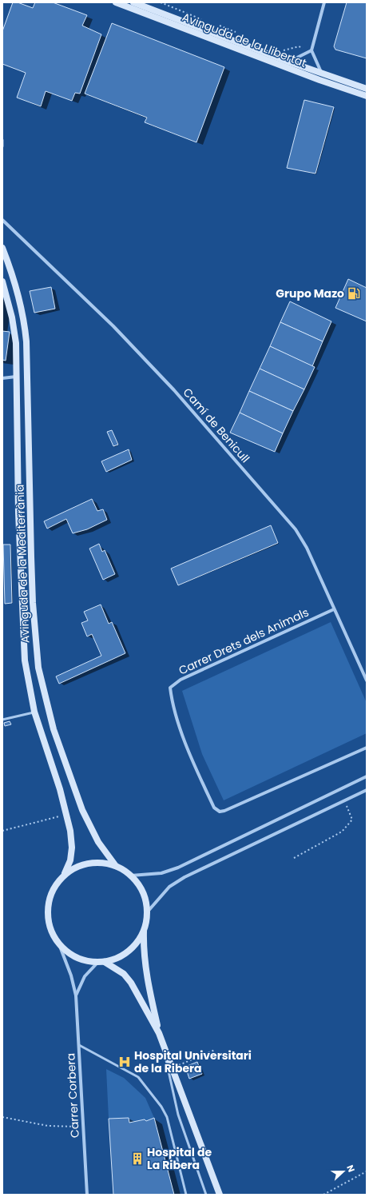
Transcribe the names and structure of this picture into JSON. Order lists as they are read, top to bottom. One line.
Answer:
{"streets":{"main road":["Avinguda de la Llibertat","Avinguda de la Mediterrània"],"street":["Camí de Benicull","Carrer Drets dels Animals","Carrer Corbera"]},"crossings":[["Camí de Benicull","Carrer Drets dels Animals"],["Avinguda de la Mediterrània","Carrer Corbera"]],"places":{"fuel station":["Grupo Mazo"],"hospital":["Hospital Universitari de la Ribera"],"building":["Hospital de La Ribera"]},"north":"right"}
